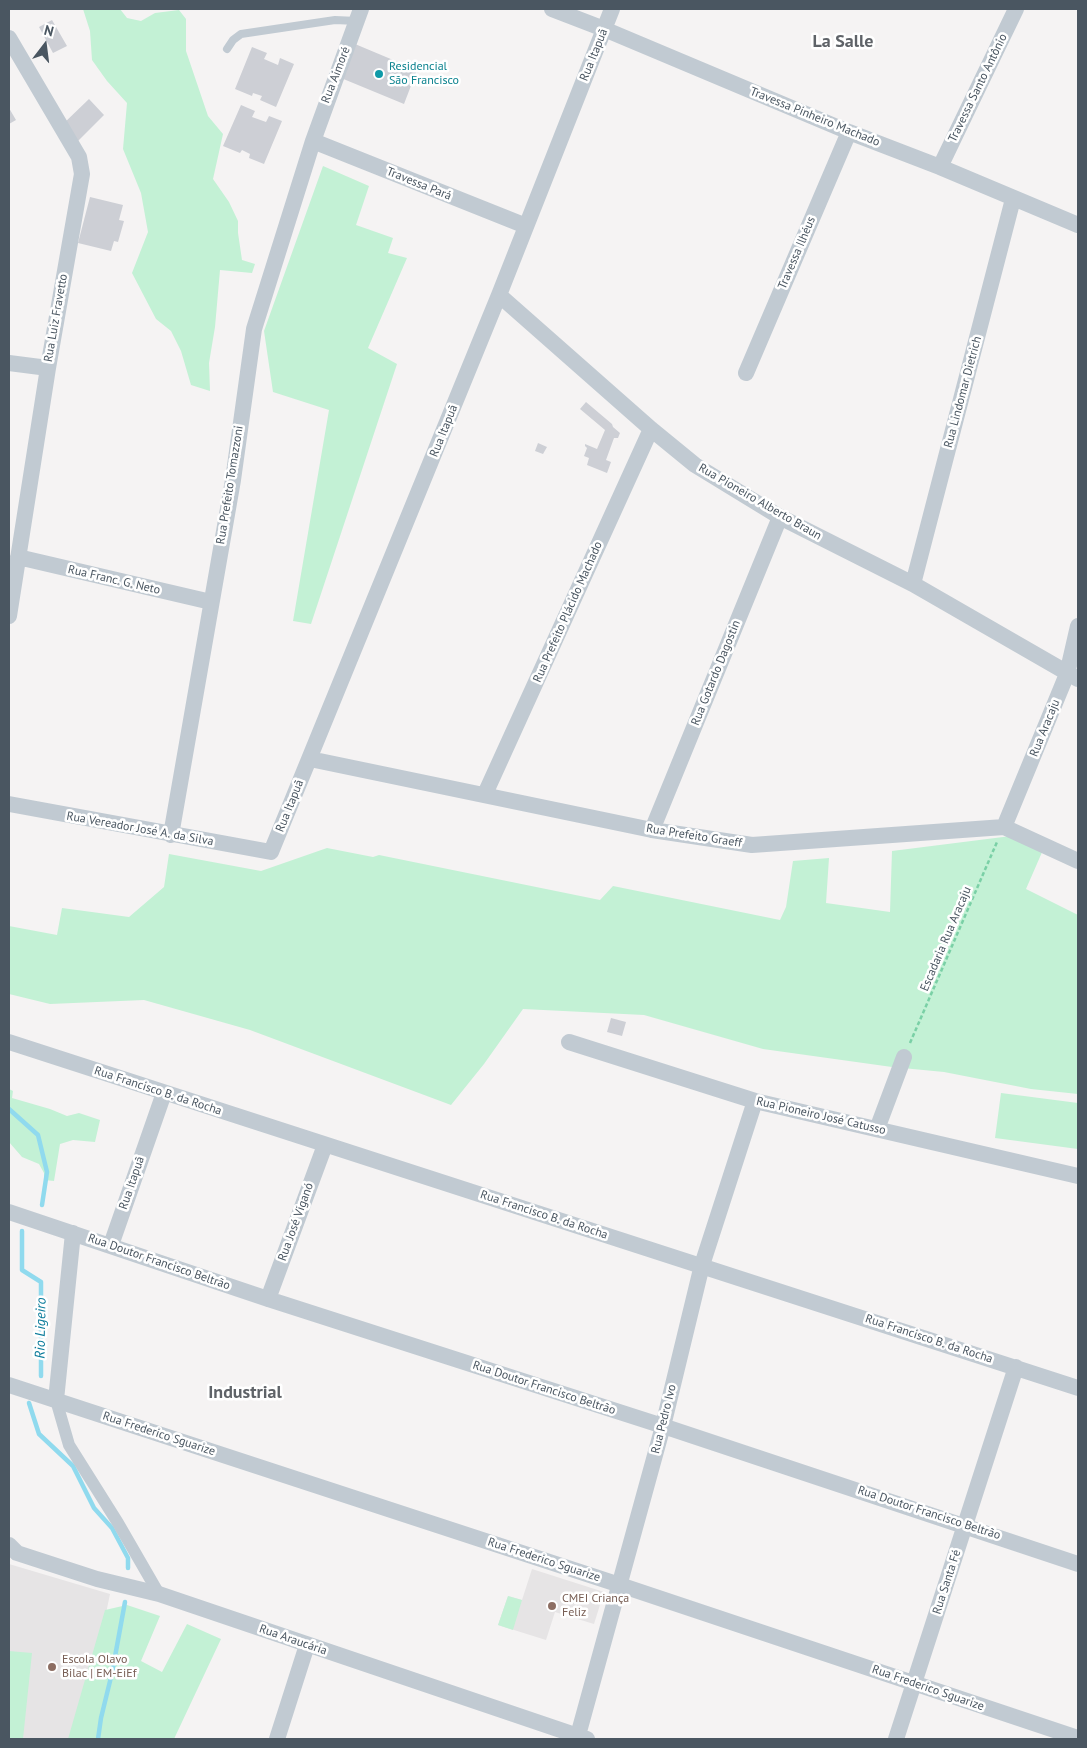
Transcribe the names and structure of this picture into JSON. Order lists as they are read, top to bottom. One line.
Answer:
{"streets":{"street":["Rua Itapuã","Rua Aimoré","Travessa Santo Antônio","Travessa Pinheiro Machado","Travessa Pará","Travessa Ilhéus","Rua Luiz Fravetto","Rua Lindomar Dietrich","Rua Prefeito Tomazzoni","Rua Pioneiro Alberto Braun","Rua Franc. G. Neto","Rua Prefeito Plácido Machado","Rua Gotardo Dagostin","Rua Aracaju","Rua Vereador José A. da Silva","Rua Prefeito Graeff","Rua Francisco B. da Rocha","Rua Pioneiro José Catusso","Rua José Viganó","Rua Doutor Francisco Beltrão","Rua Pedro Ivo","Rua Frederico Sguarize","Rua Santa Fé","Rua Araucária"],"path":["Escadaria Rua Aracaju"]},"crossings":[["Rua Itapuã","Travessa Pinheiro Machado"],["Rua Itapuã","Travessa Pará"],["Rua Itapuã","Rua Pioneiro Alberto Braun"],["Rua Itapuã","Rua Vereador José A. da Silva"],["Rua Itapuã","Rua Prefeito Graeff"],["Rua Itapuã","Rua Francisco B. da Rocha"],["Rua Itapuã","Rua Doutor Francisco Beltrão"],["Rua Aimoré","Travessa Pará"],["Rua Aimoré","Rua Prefeito Tomazzoni"],["Travessa Santo Antônio","Travessa Pinheiro Machado"],["Travessa Pinheiro Machado","Travessa Ilhéus"],["Travessa Pinheiro Machado","Rua Lindomar Dietrich"],["Travessa Pará","Rua Prefeito Tomazzoni"],["Rua Luiz Fravetto","Rua Franc. G. Neto"],["Rua Lindomar Dietrich","Rua Pioneiro Alberto Braun"],["Rua Prefeito Tomazzoni","Rua Franc. G. Neto"],["Rua Prefeito Tomazzoni","Rua Vereador José A. da Silva"],["Rua Pioneiro Alberto Braun","Rua Prefeito Plácido Machado"],["Rua Pioneiro Alberto Braun","Rua Gotardo Dagostin"],["Rua Pioneiro Alberto Braun","Rua Aracaju"],["Rua Prefeito Plácido Machado","Rua Prefeito Graeff"],["Rua Gotardo Dagostin","Rua Prefeito Graeff"],["Rua Aracaju","Rua Prefeito Graeff"],["Rua Aracaju","Escadaria Rua Aracaju"],["Rua Prefeito Graeff","Escadaria Rua Aracaju"],["Rua Francisco B. da Rocha","Rua José Viganó"],["Rua Francisco B. da Rocha","Rua Pedro Ivo"],["Rua Francisco B. da Rocha","Rua Santa Fé"],["Rua Pioneiro José Catusso","Rua Pedro Ivo"],["Rua José Viganó","Rua Doutor Francisco Beltrão"],["Rua Doutor Francisco Beltrão","Rua Pedro Ivo"],["Rua Doutor Francisco Beltrão","Rua Santa Fé"],["Rua Pedro Ivo","Rua Frederico Sguarize"],["Rua Pedro Ivo","Rua Araucária"],["Rua Frederico Sguarize","Rua Santa Fé"]],"districts":["La Salle","Industrial"],"water":["Rio Ligeiro"],"places":["Residencial São Francisco","CMEI Criança Feliz","Escola Olavo Bilac | EM-EiEf"],"north":"top"}
